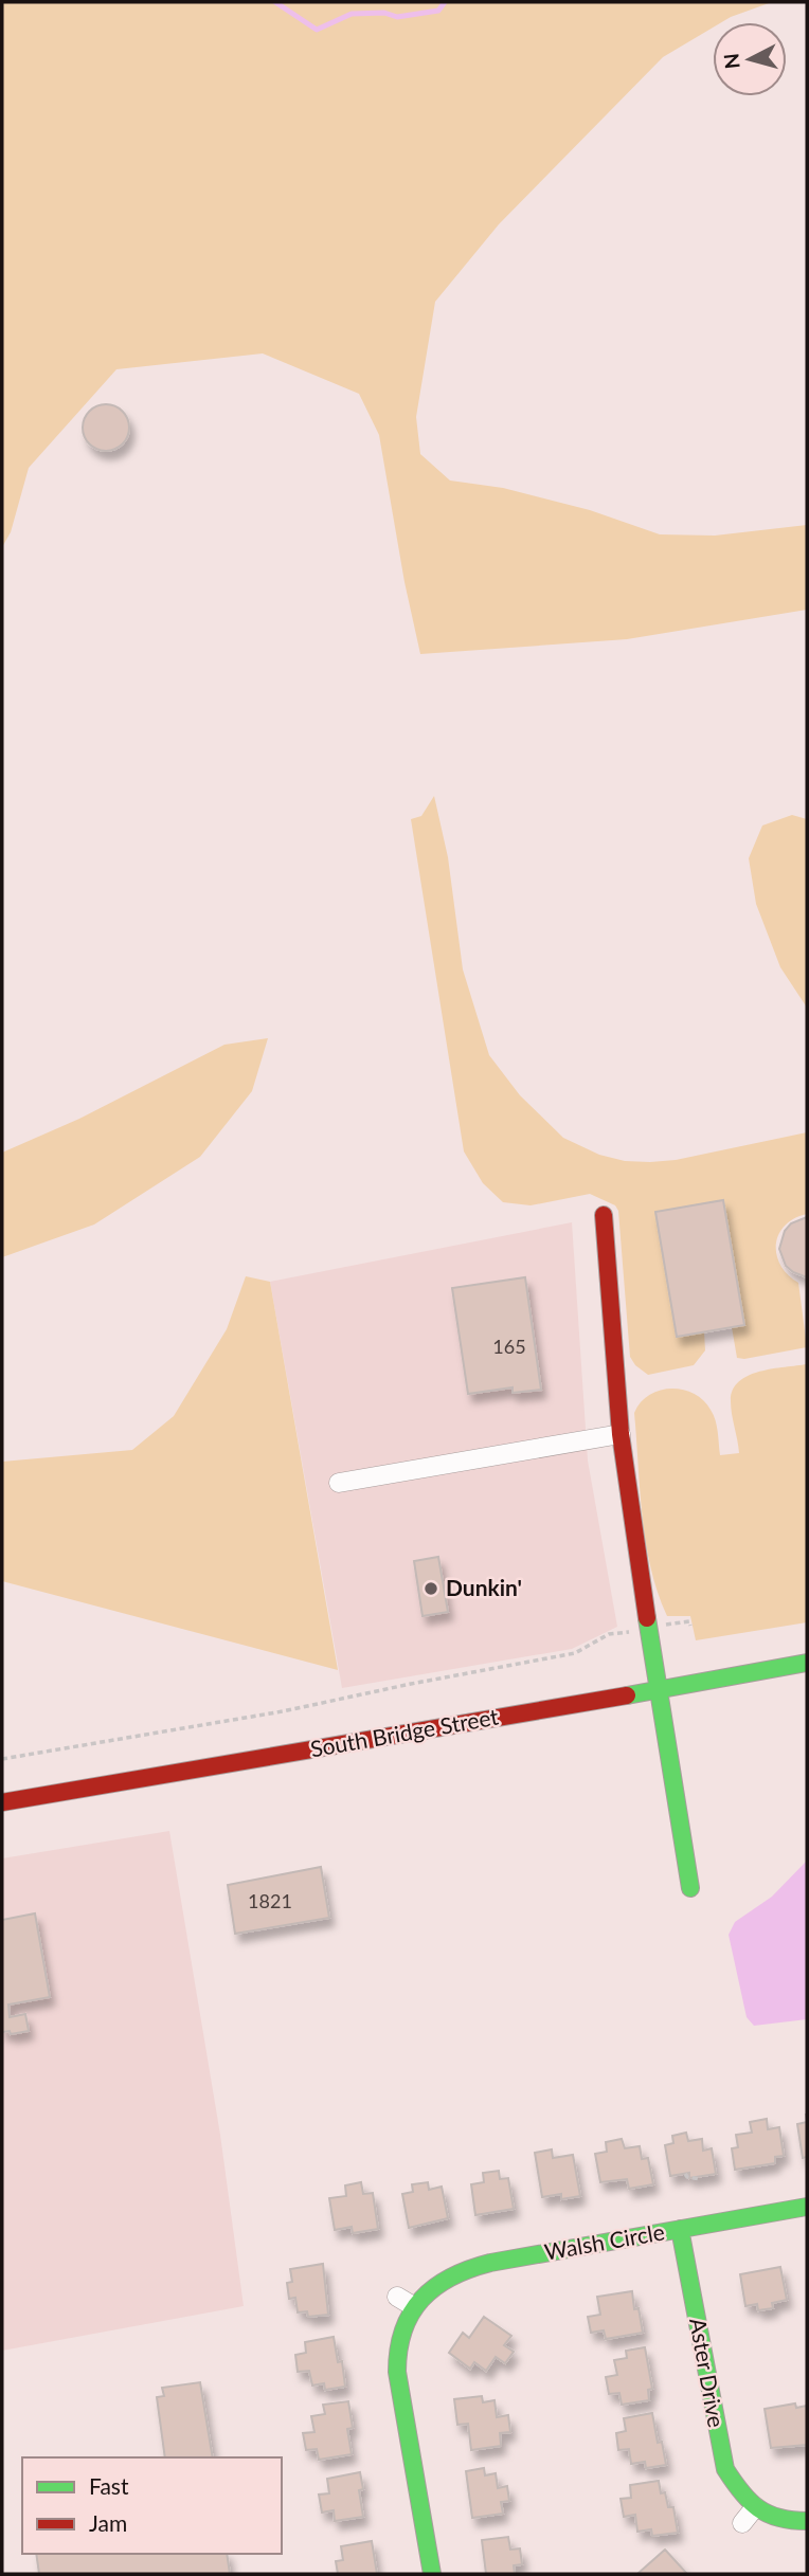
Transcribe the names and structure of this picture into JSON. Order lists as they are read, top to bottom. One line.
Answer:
{"streets":{"main road":["South Bridge Street","Walsh Circle","Aster Drive"]},"crossings":[["Walsh Circle","Aster Drive"]],"places":["Dunkin'"],"house_numbers":["165","1821"],"legend":["Fast","Jam"],"north":"left"}
